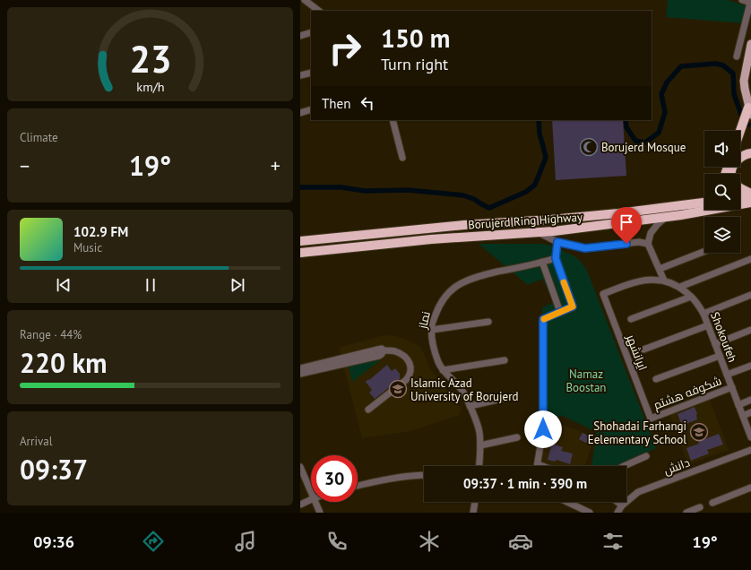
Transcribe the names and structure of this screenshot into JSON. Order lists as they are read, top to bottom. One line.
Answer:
{"streets":{"highway":["Borujerd Ring Highway"],"street":["نماز","Shokoufeh","ایرانشهر","شکوفه هشتم","دانش"]},"crossings":[["Shokoufeh","ایرانشهر"],["Shokoufeh","شکوفه هشتم"],["ایرانشهر","شکوفه هشتم"]],"parks":["Namaz Boostan"],"places":{"mosque":["Borujerd Mosque"],"school or university":["Islamic Azad University of Borujerd","Shohadai Farhangi Eelementary School"]},"page":{"turn":["150 m","Turn right"],"then":"Then","tile":["Climate",["Range · 44%","220 km"],["Arrival","09:37"]],"heat":["−","19°","+"],"song":["102.9 FM","Music"],"limit":"30","trip":"09:37 · 1 min · 390 m","tabs":["09:36","19°"],"gauge":["23","km/h"]}}
